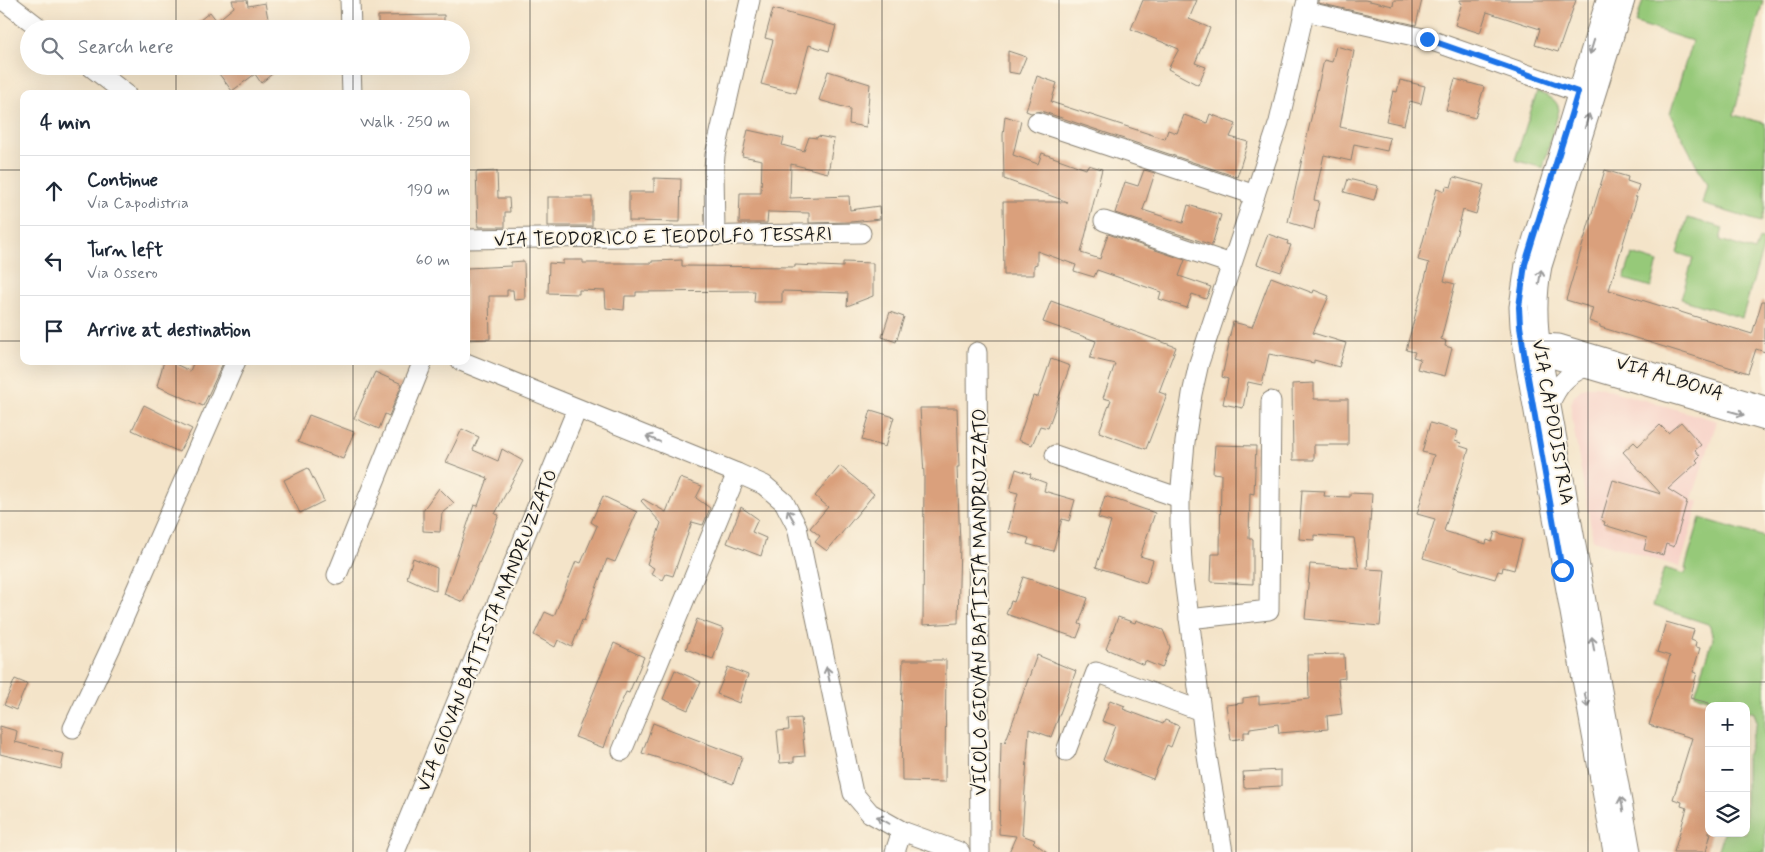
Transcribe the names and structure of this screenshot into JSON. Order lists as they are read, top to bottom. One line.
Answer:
{"streets":{"street":["VIA TEODORICO E TEODOLFO TESSARI","VIA ALBONA","VIA CAPODISTRIA","VICOLO GIOVAN BATTISTA MANDRUZZATO","VIA GIOVAN BATTISTA MANDRUZZATO"]},"crossings":[["VIA ALBONA","VIA CAPODISTRIA"]],"page":{"search":"Search here","heading":["4 min","Walk · 250 m"],"list":[["Continue","Via Capodistria","190 m"],["Turn left","Via Ossero","60 m"],"Arrive at destination"],"map_buttons":["+","−"]}}
